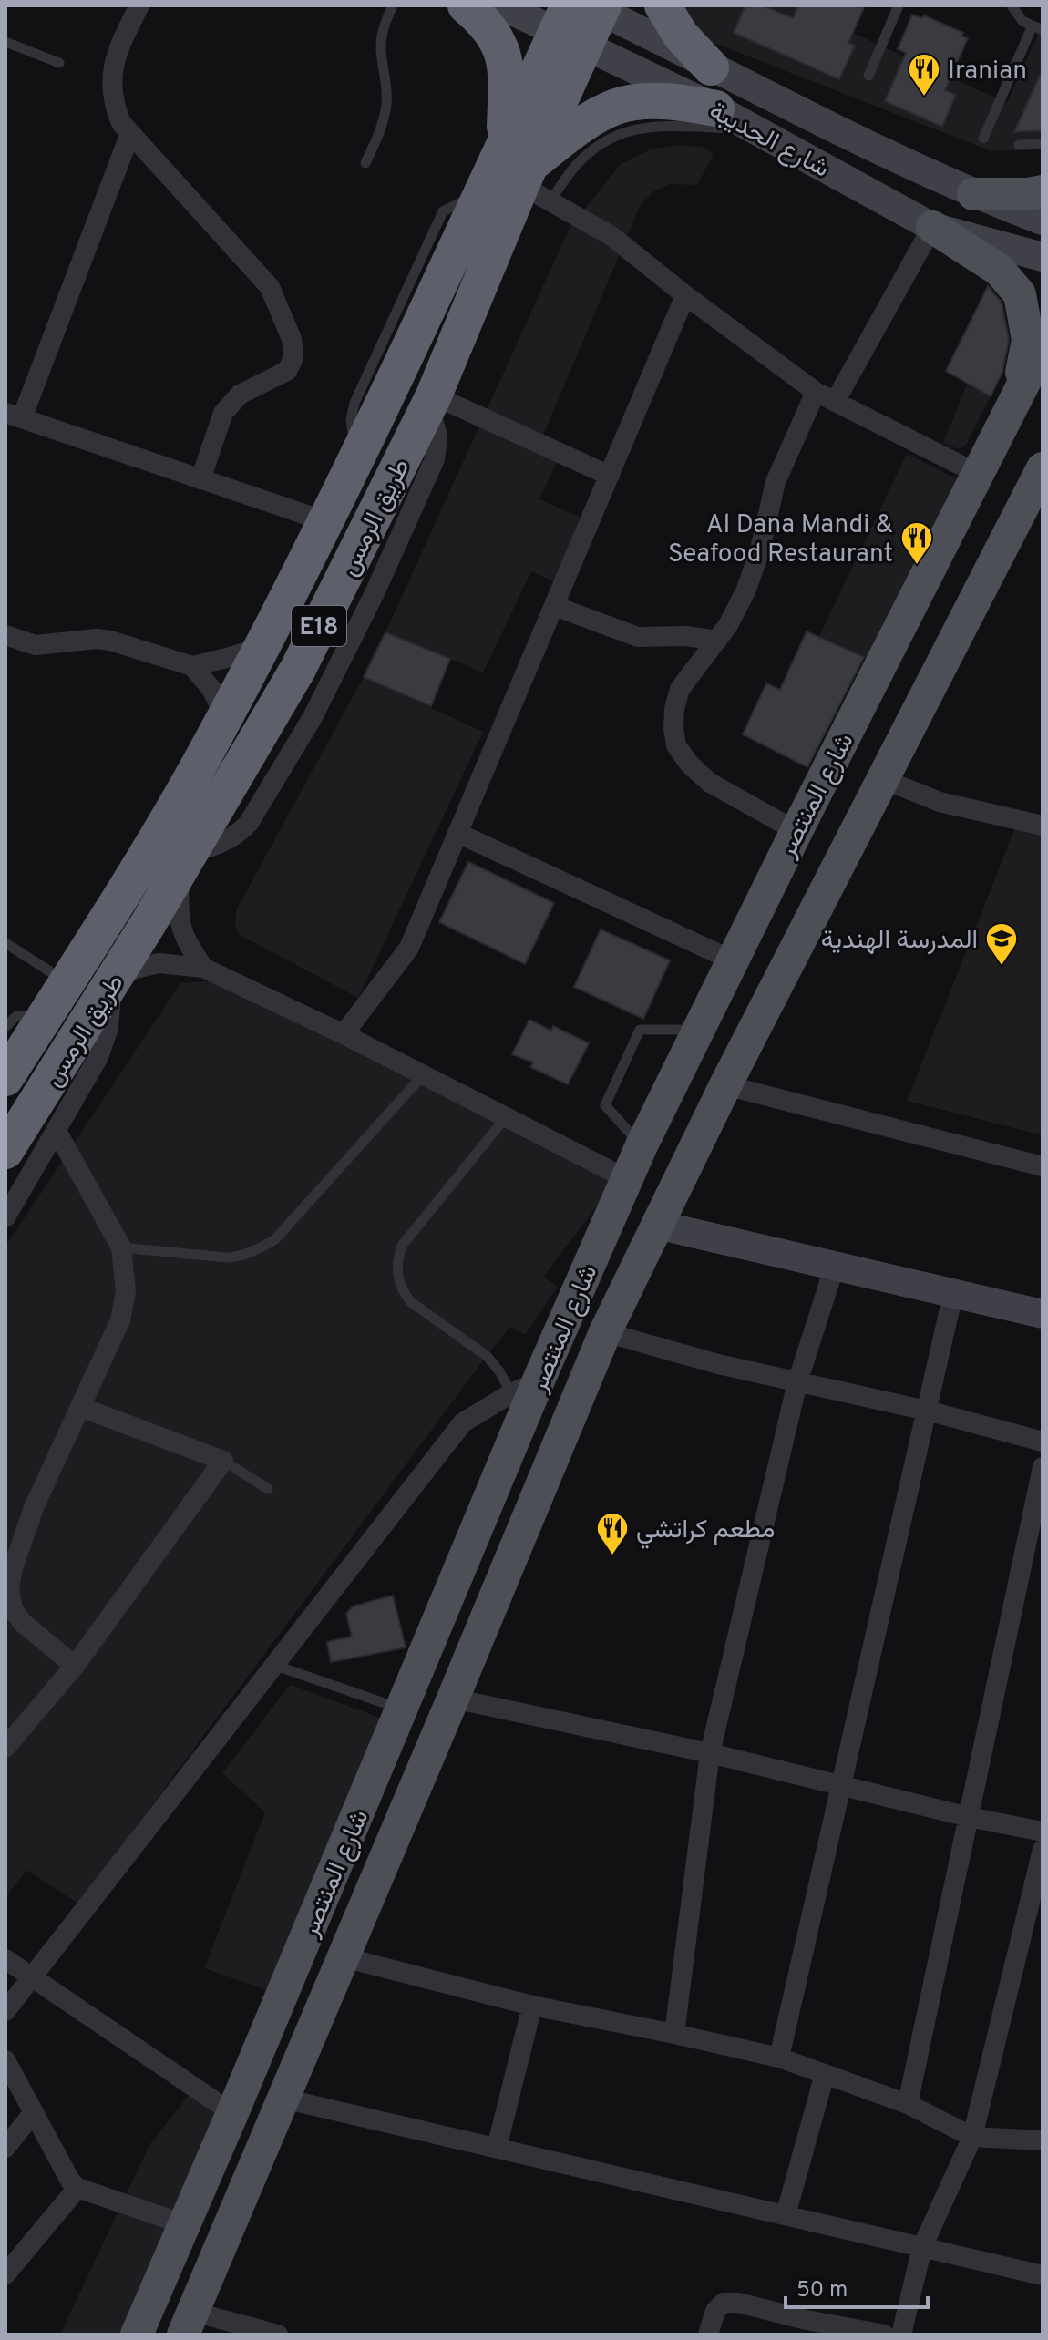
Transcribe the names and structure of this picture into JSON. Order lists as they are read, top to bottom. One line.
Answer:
{"streets":{"highway":["طريق الرمس","E18"],"main road":["شارع الحديبة","شارع المنتصر"]},"crossings":[["شارع الحديبة","طريق الرمس"]],"places":{"restaurant":["Iranian","Al Dana Mandi & Seafood Restaurant","مطعم كراتشي"],"school or university":["المدرسة الهندية"]},"scale_bar":"50 m"}
